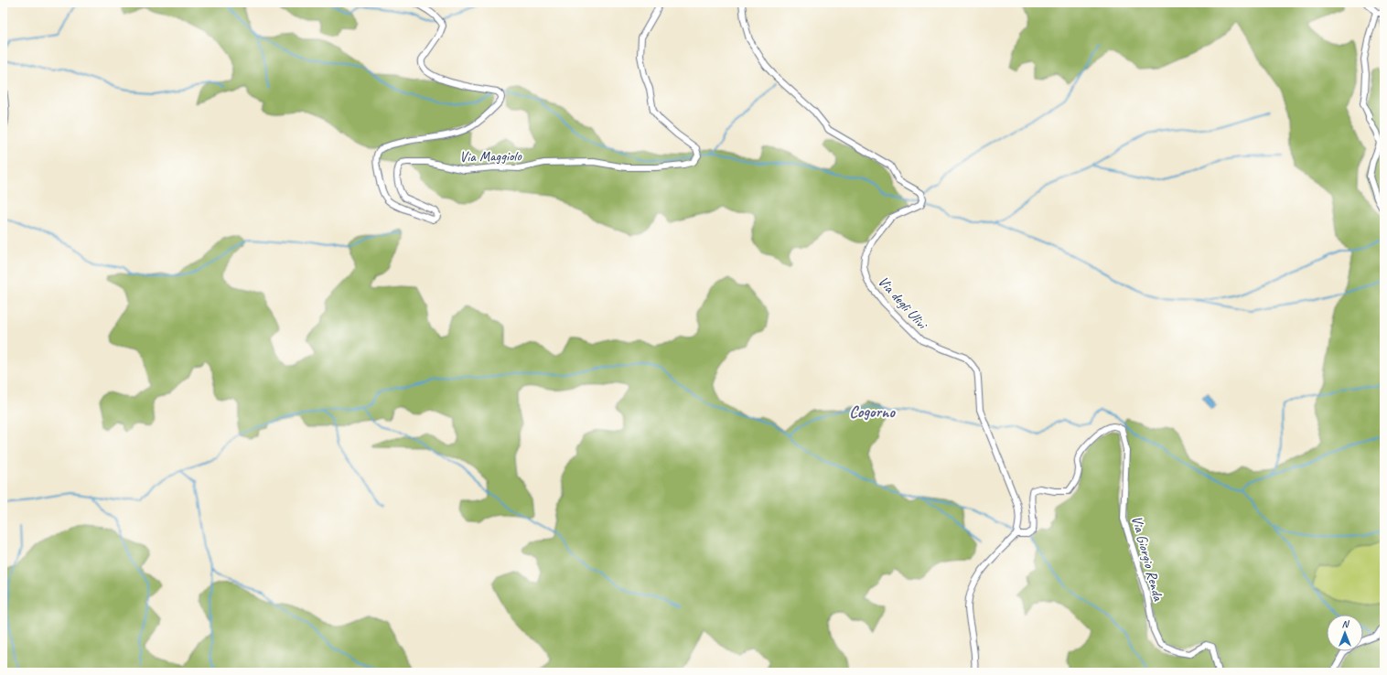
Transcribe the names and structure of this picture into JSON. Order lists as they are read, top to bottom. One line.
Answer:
{"streets":{"street":["Via Maggiolo","Via degli Ulivi","Via Giorgio Renda"]},"crossings":[["Via degli Ulivi","Via Giorgio Renda"]],"districts":["Cogorno"],"north":"top"}
